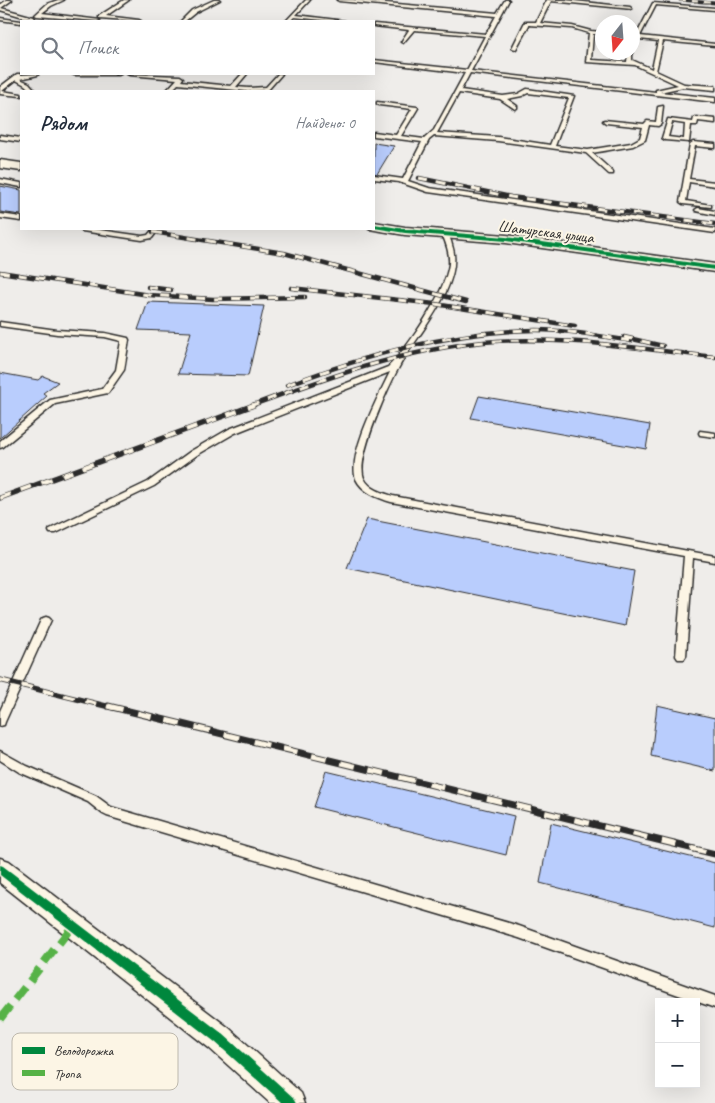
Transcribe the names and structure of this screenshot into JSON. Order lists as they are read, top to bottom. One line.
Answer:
{"streets":{"street":["Шатурская улица"]},"legend":["Велодорожка","Тропа"],"north":"bottom","page":{"search":"Поиск","heading":["Рядом","Найдено: 0"],"map_buttons":["+","−"]}}
